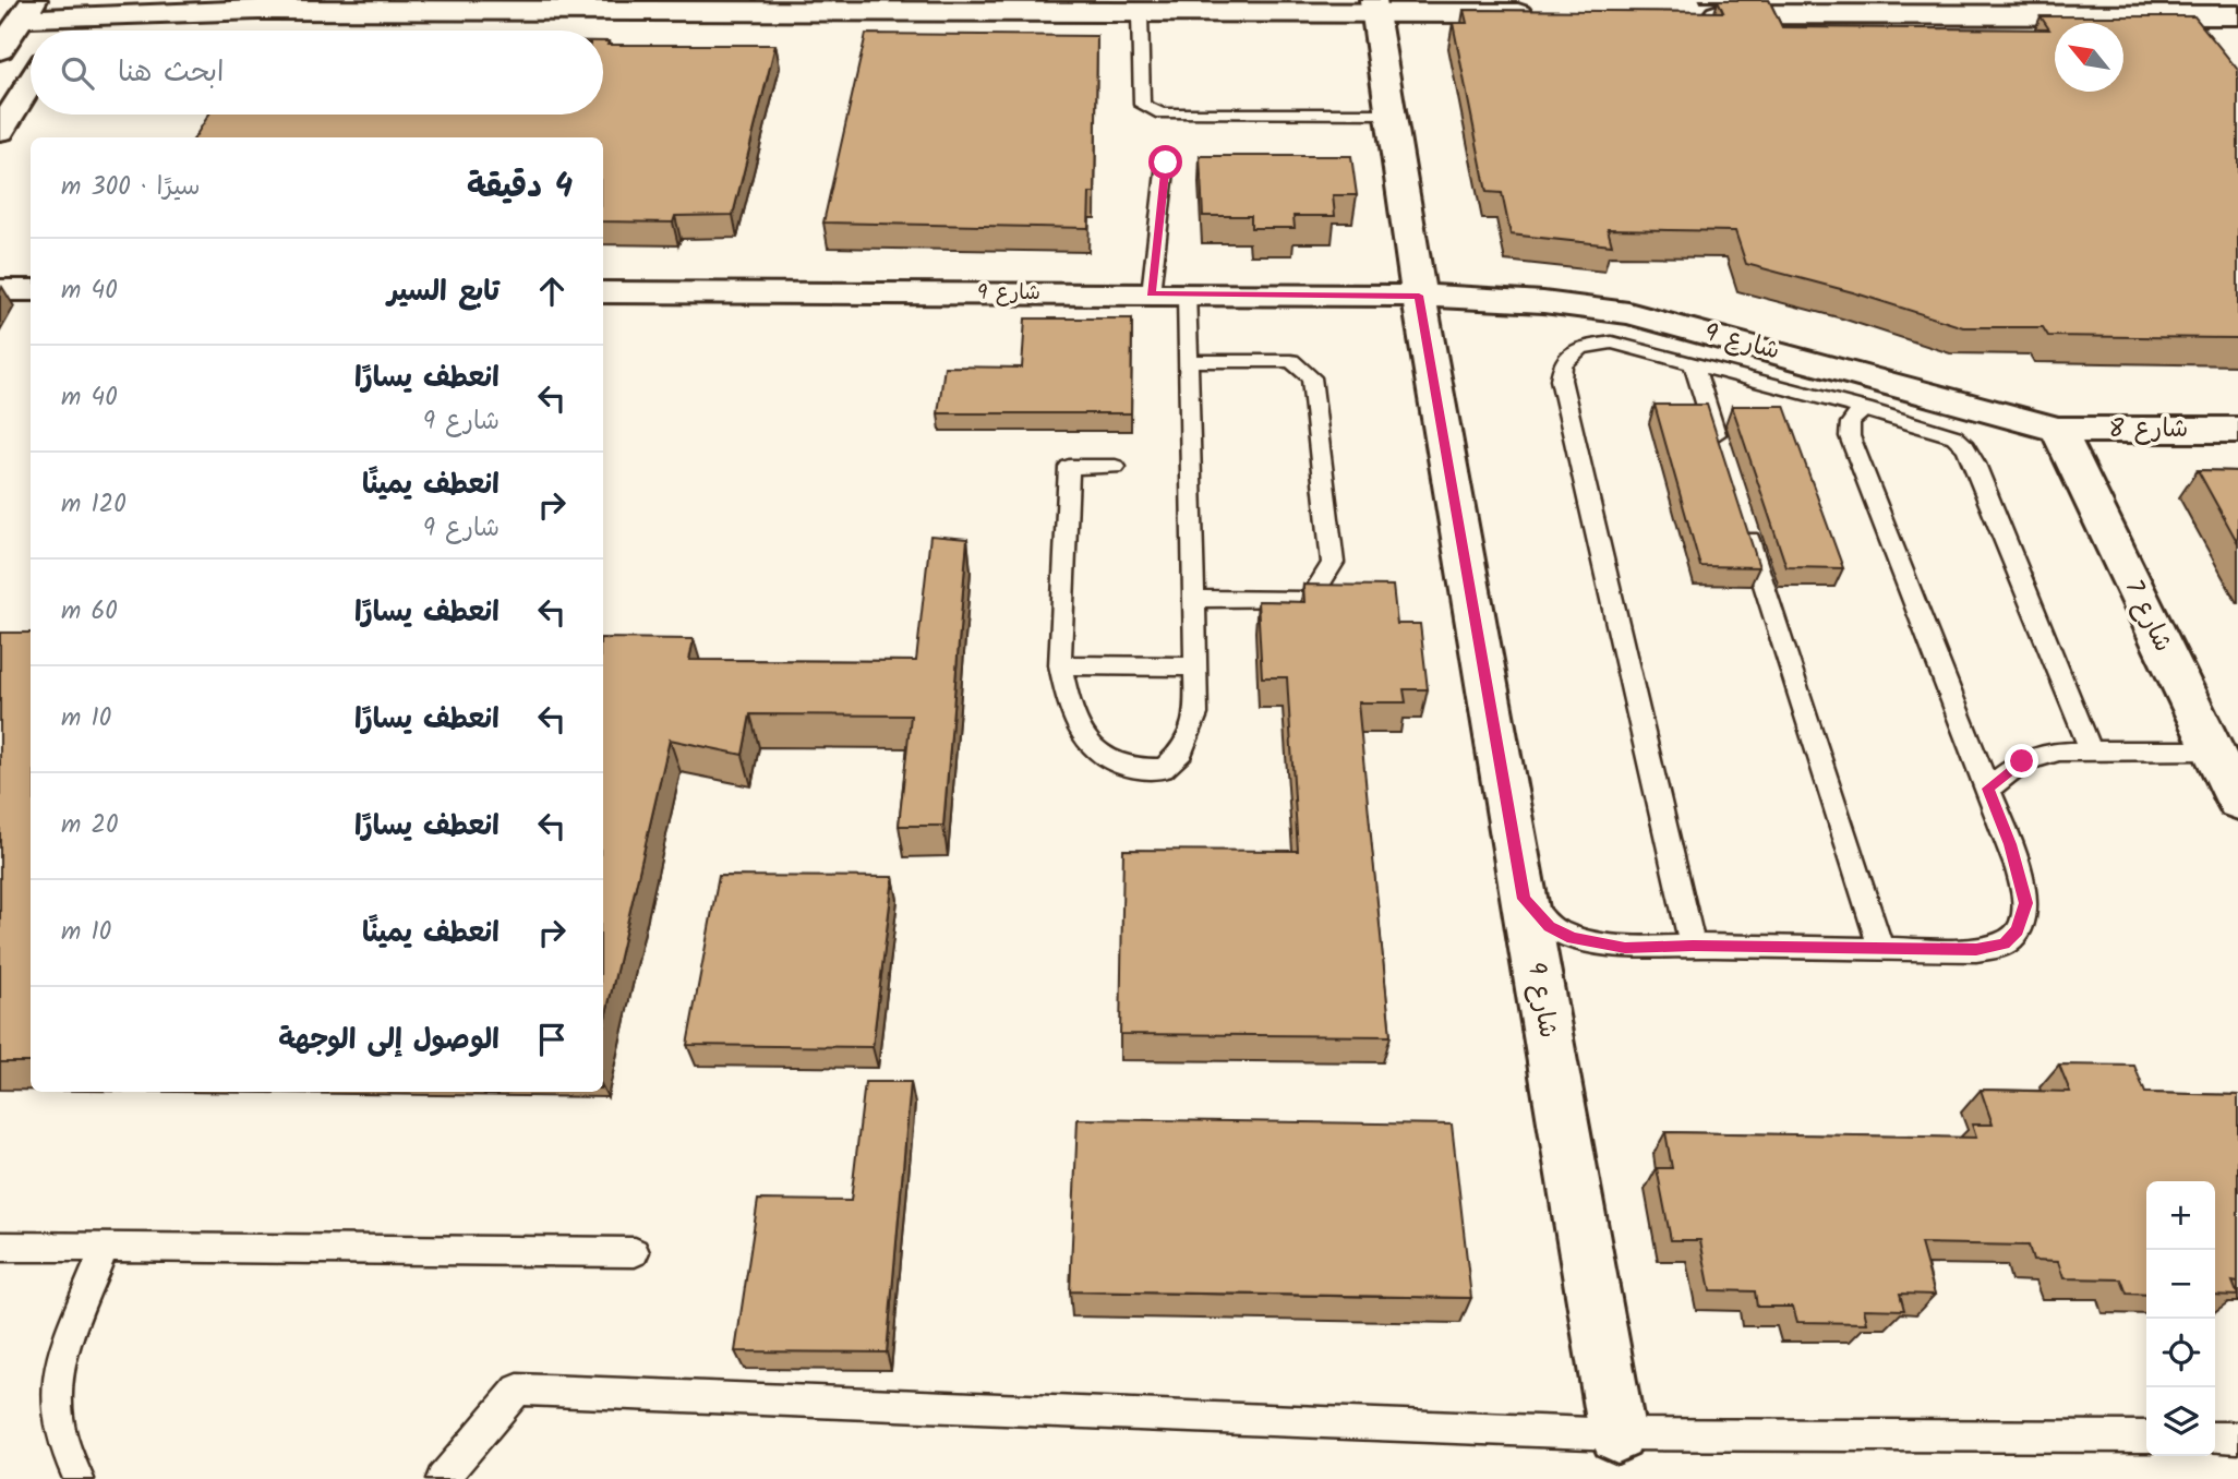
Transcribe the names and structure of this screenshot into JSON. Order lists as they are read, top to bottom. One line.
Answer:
{"streets":{"street":["شارع 9","شارع 8","شارع 7"]},"crossings":[["شارع 9","شارع 8"],["شارع 9","شارع 7"],["شارع 8","شارع 7"]],"north":"top left","page":{"search":"ابحث هنا","heading":["4 دقيقة","سيرًا · 300 m"],"list":[["تابع السير","40 m"],["انعطف يسارًا","شارع 9","40 m"],["انعطف يمينًا","شارع 9","120 m"],["انعطف يسارًا","60 m"],["انعطف يسارًا","10 m"],["انعطف يسارًا","20 m"],["انعطف يمينًا","10 m"],"الوصول إلى الوجهة"],"map_buttons":["+","−"]}}
